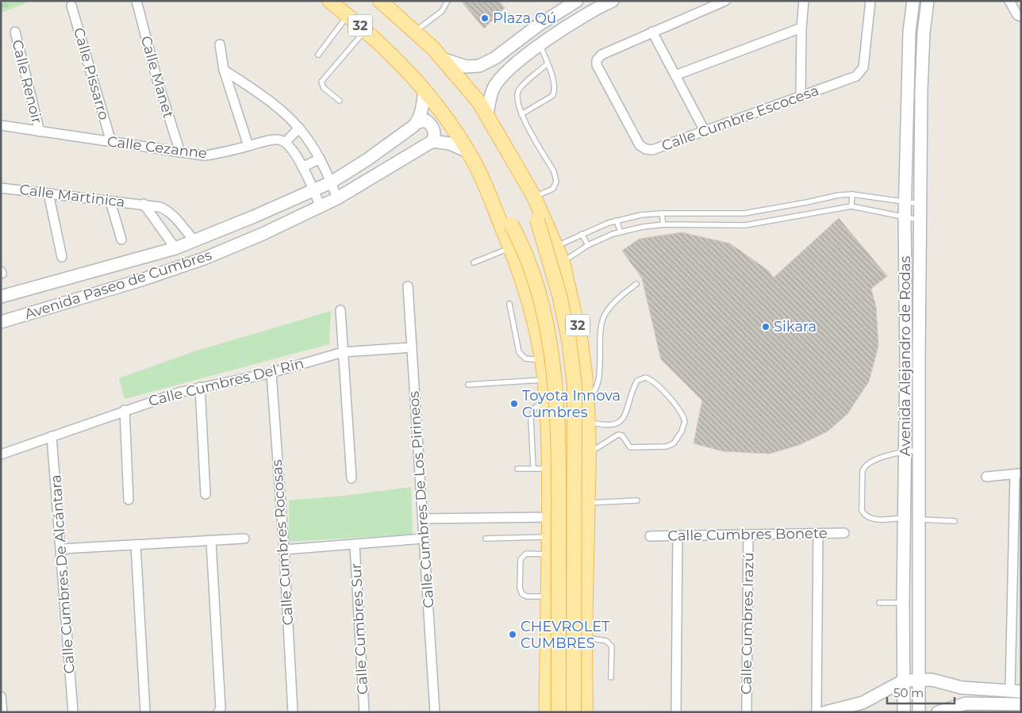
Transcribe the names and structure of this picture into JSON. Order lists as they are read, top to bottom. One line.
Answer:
{"streets":{"main road":["32"],"street":["Calle Pissarro","Calle Manet","Calle Renoir","Calle Cumbre Escocesa","Calle Cezanne","Calle Martinica","Avenida Paseo de Cumbres","Avenida Alejandro de Rodas","Calle Cumbres Del Rin","Calle Cumbres De Los Pirineos","Calle Cumbres Bonete","Calle Cumbres Rocosas","Calle Cumbres De Alcántara","Calle Cumbres Irazú","Calle Cumbres Sur"]},"crossings":[["Calle Pissarro","Calle Cezanne"],["Calle Manet","Calle Cezanne"],["Calle Renoir","Calle Cezanne"],["Calle Martinica","Avenida Paseo de Cumbres"],["Calle Cumbres Del Rin","Calle Cumbres De Los Pirineos"],["Calle Cumbres Del Rin","Calle Cumbres Rocosas"],["Calle Cumbres Del Rin","Calle Cumbres De Alcántara"],["Calle Cumbres Bonete","Calle Cumbres Irazú"]],"places":["Plaza Qú","Sikara","Toyota Innova Cumbres","CHEVROLET CUMBRES"],"scale_bar":"50 m"}
